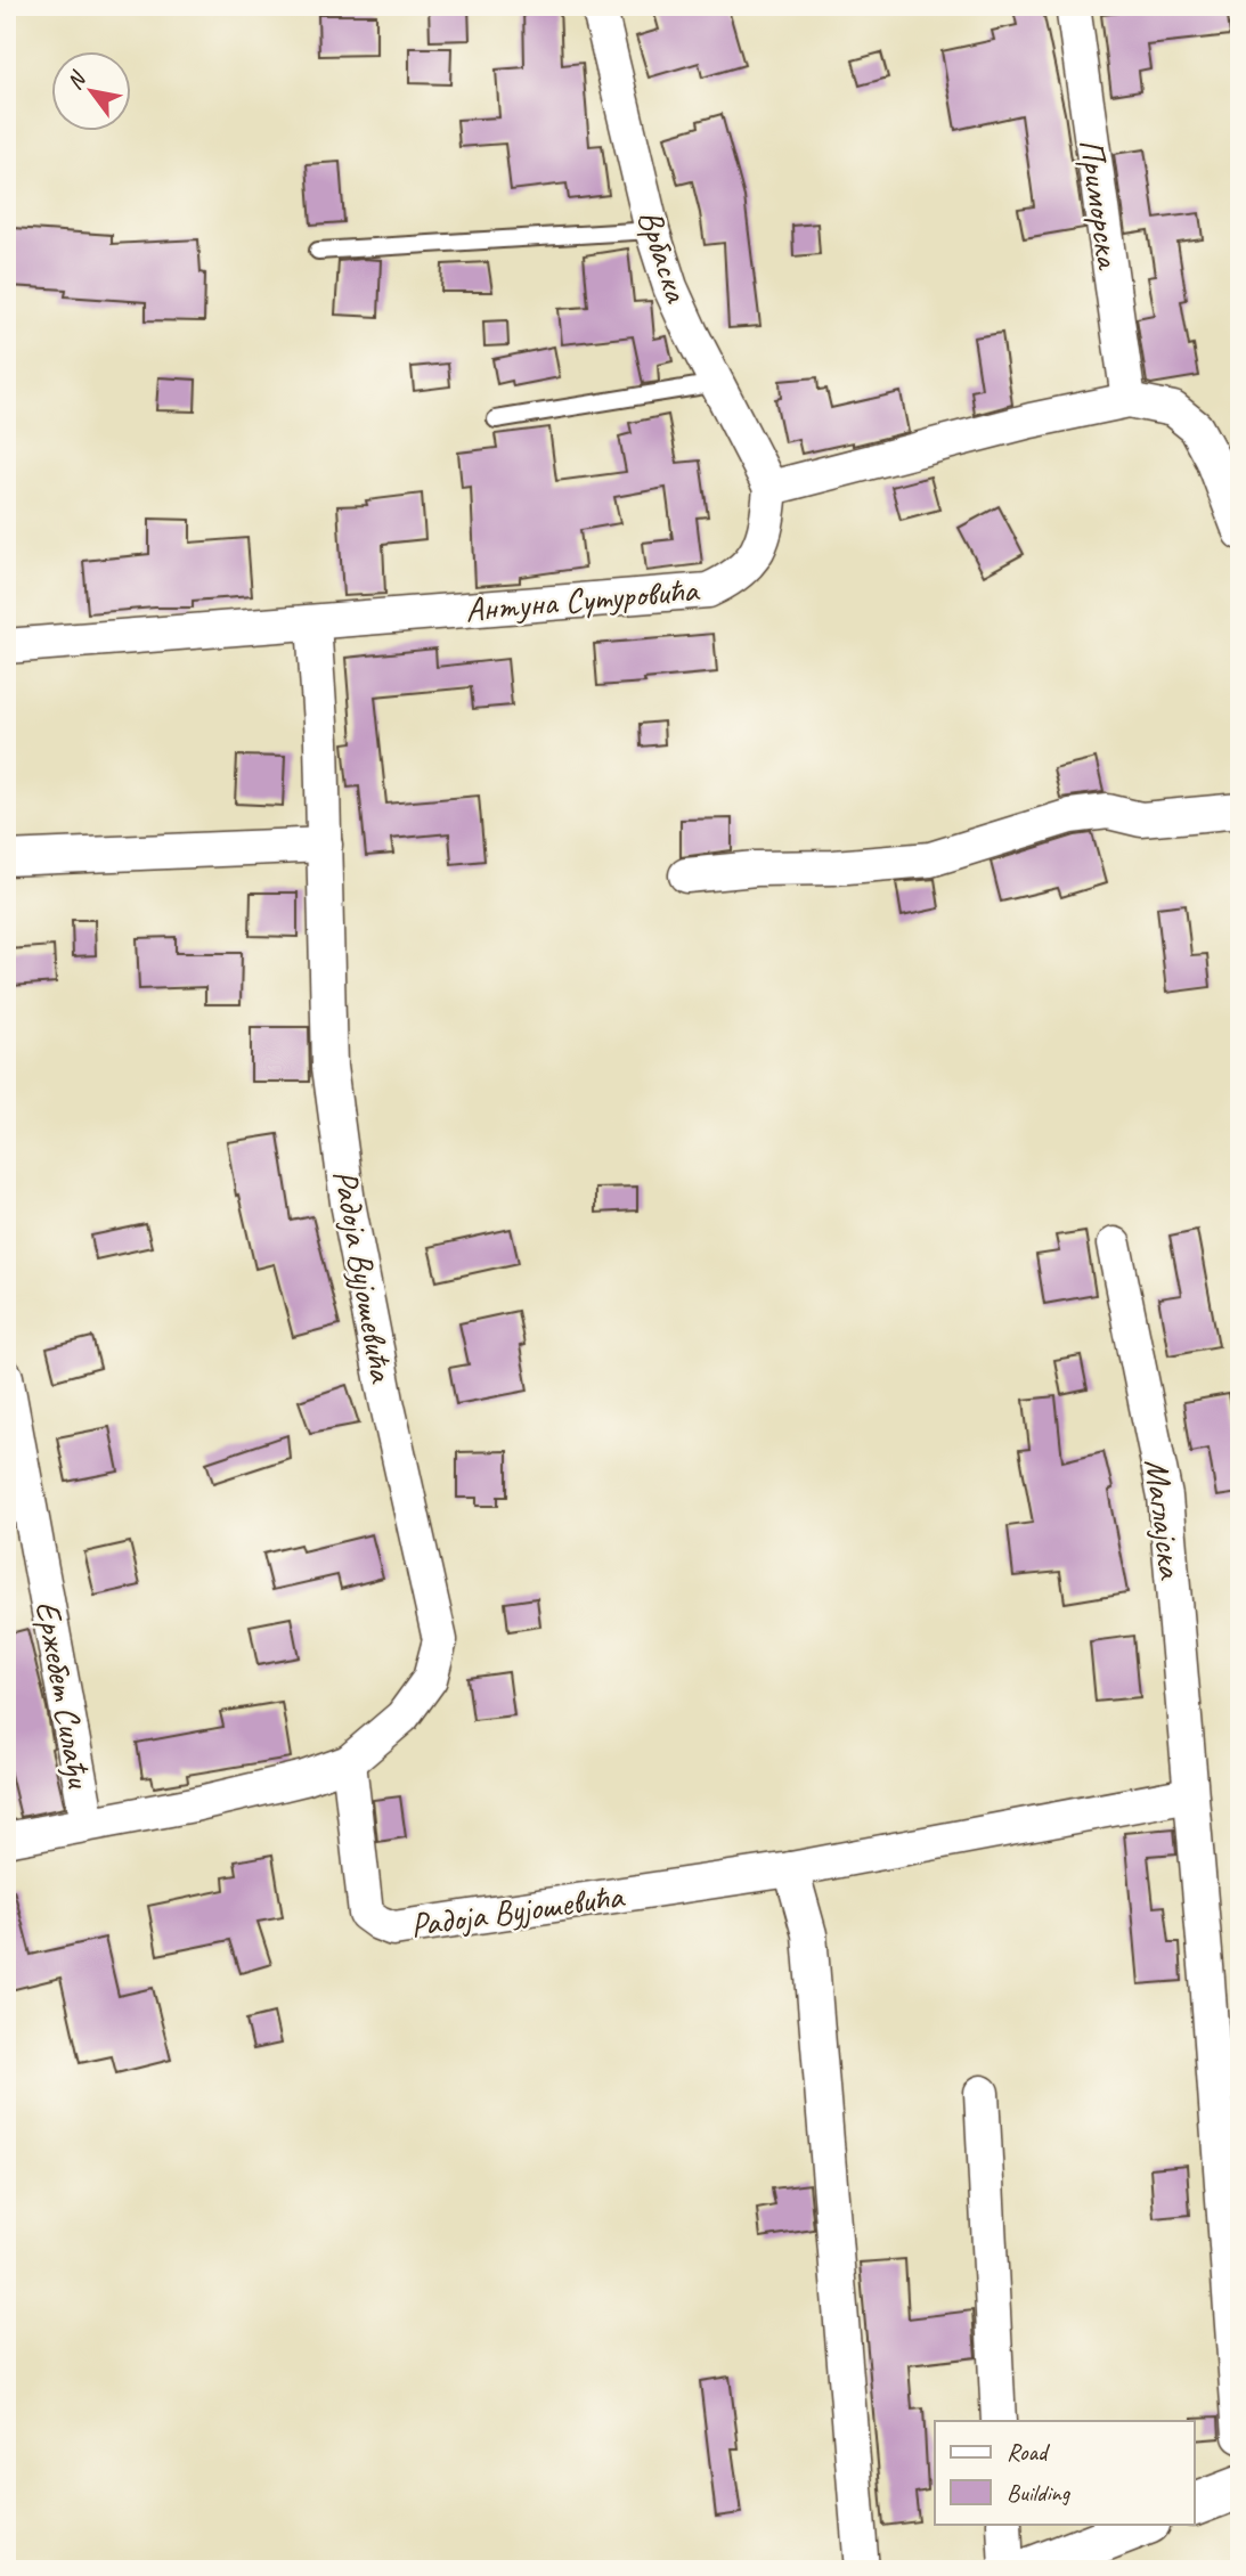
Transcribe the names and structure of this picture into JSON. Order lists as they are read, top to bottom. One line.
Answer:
{"streets":{"street":["Приморска","Врбаска","Антуна Сутуровића","Радоја Вујошевића","Маглајска","Ержебет Силађи"]},"crossings":[["Врбаска","Антуна Сутуровића"],["Антуна Сутуровића","Радоја Вујошевића"],["Радоја Вујошевића","Ержебет Силађи"]],"legend":["Road","Building"],"north":"top left"}
